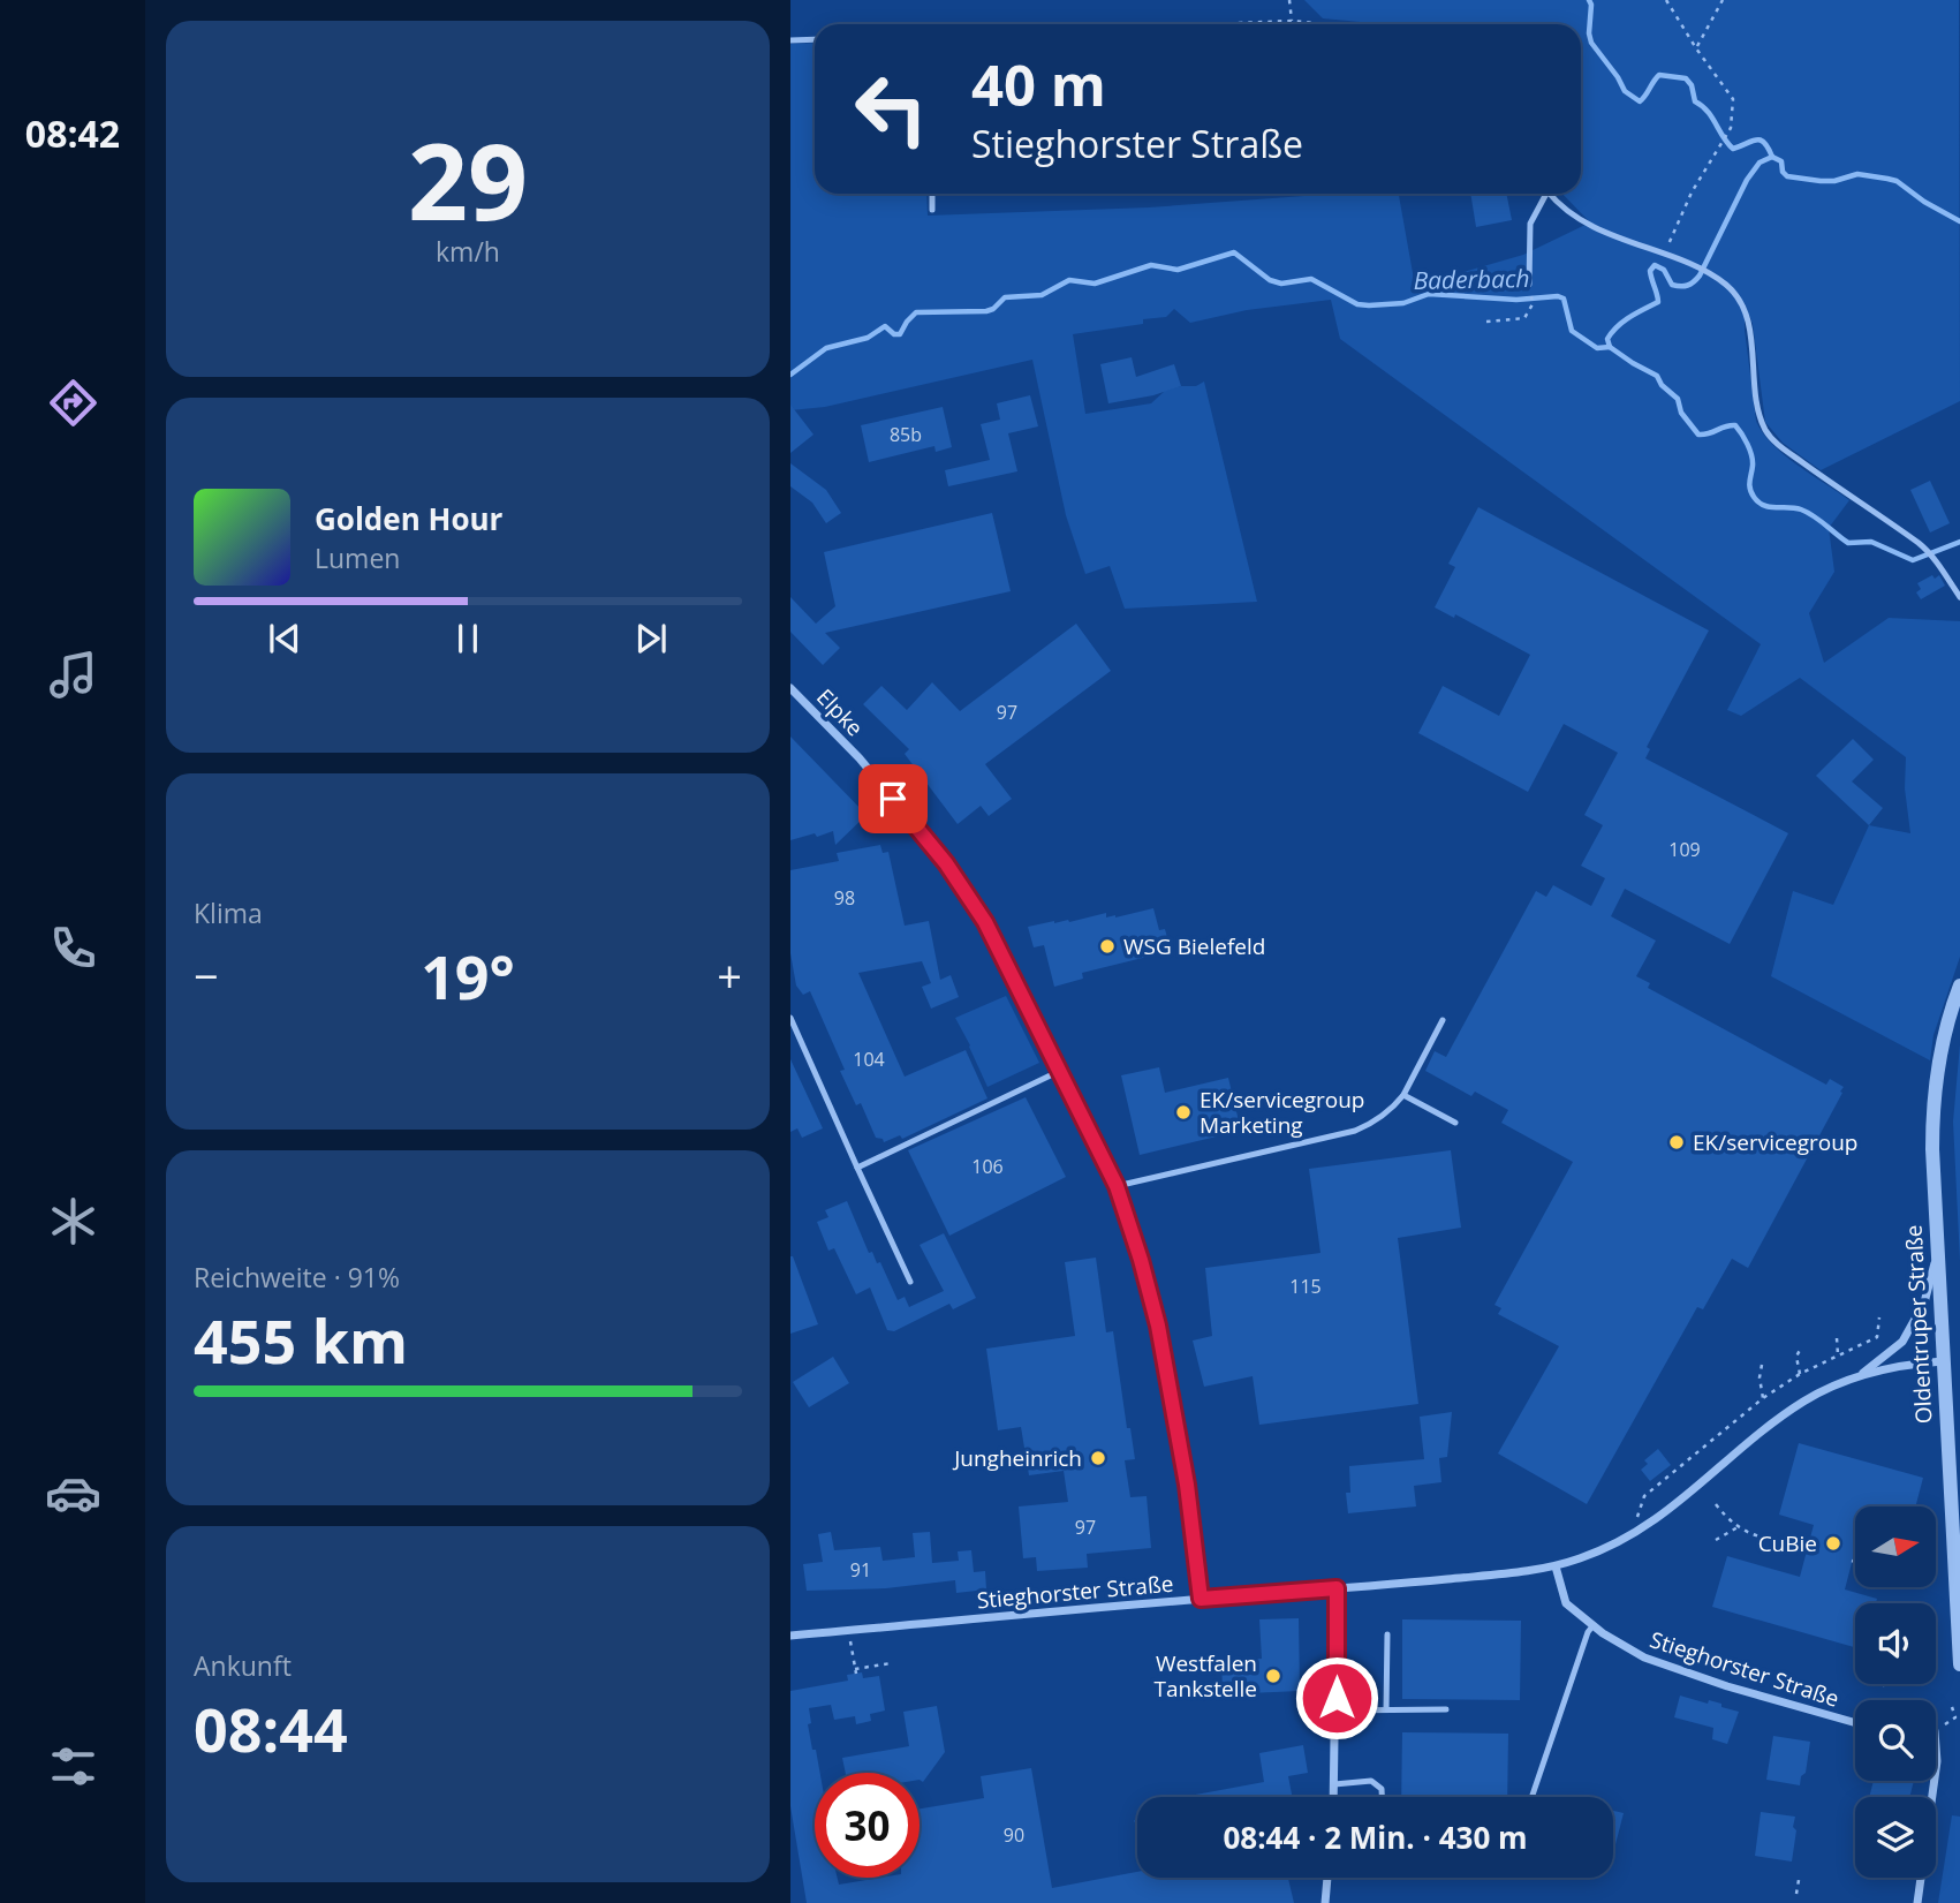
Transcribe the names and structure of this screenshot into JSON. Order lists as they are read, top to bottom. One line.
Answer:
{"streets":{"street":["Elpke","Oldentruper Straße","Stieghorster Straße"]},"crossings":[["Elpke","Stieghorster Straße"],["Oldentruper Straße","Stieghorster Straße"]],"water":["Baderbach"],"places":["WSG Bielefeld","EK/servicegroup Marketing","EK/servicegroup","Jungheinrich","CuBie","Westfalen Tankstelle"],"house_numbers":["85b","97","109","98","104","106","115","97","91","90"],"north":"right","page":{"tabs":"08:42","tile":[["29","km/h"],"Klima",["Reichweite · 91%","455 km"],["Ankunft","08:44"]],"turn":["40 m","Stieghorster Straße"],"song":["Golden Hour","Lumen"],"heat":["−","19°","+"],"limit":"30","trip":"08:44 · 2 Min. · 430 m"}}
